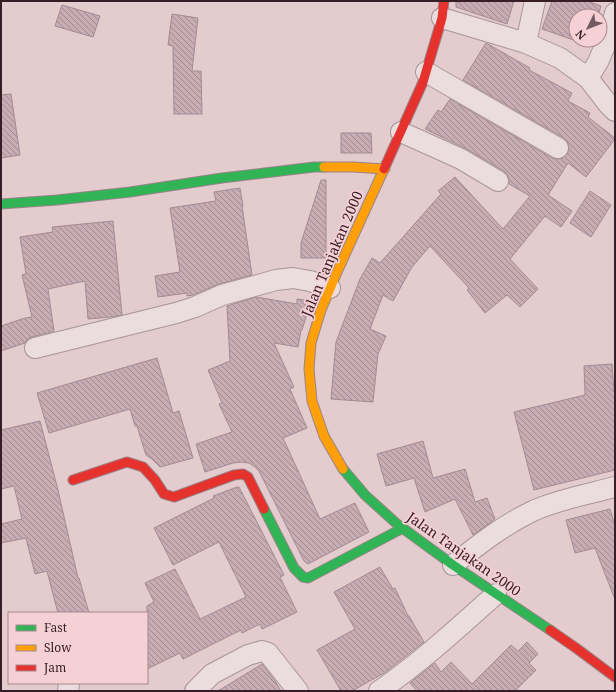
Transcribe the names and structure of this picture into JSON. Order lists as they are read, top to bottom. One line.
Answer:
{"streets":{"street":["Jalan Tanjakan 2000"]},"legend":["Fast","Slow","Jam"],"north":"bottom left"}
